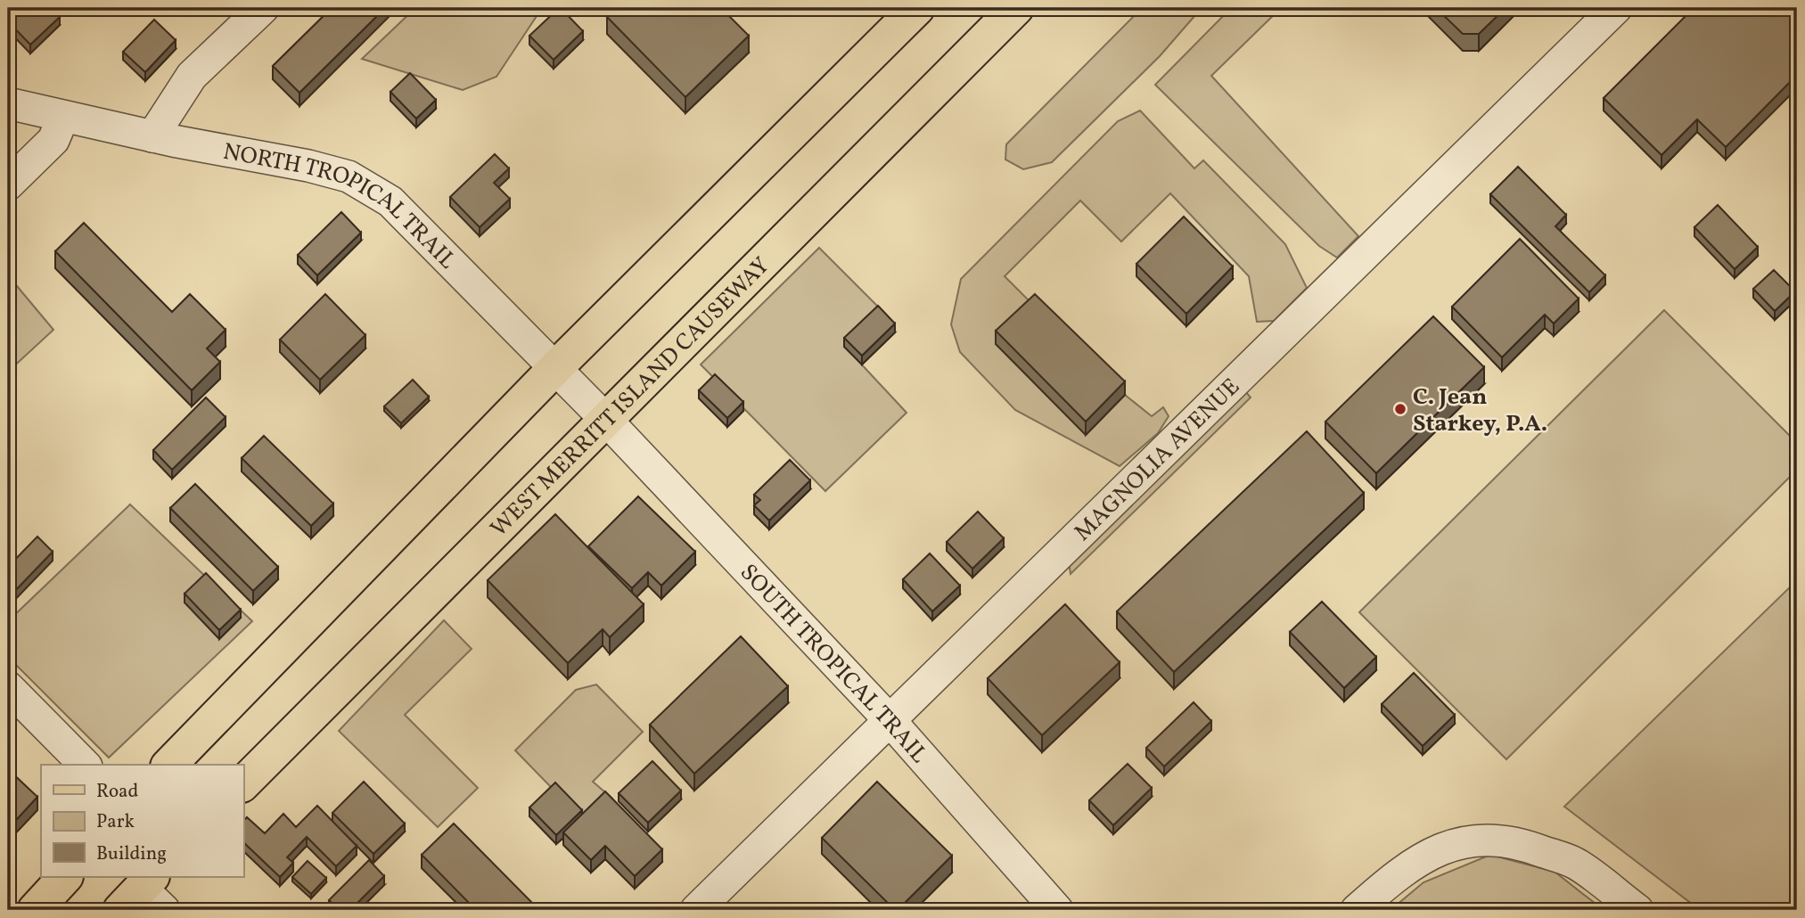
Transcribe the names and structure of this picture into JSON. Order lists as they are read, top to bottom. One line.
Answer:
{"streets":{"main road":["WEST MERRITT ISLAND CAUSEWAY"],"street":["NORTH TROPICAL TRAIL","MAGNOLIA AVENUE","SOUTH TROPICAL TRAIL"]},"crossings":[["NORTH TROPICAL TRAIL","WEST MERRITT ISLAND CAUSEWAY"],["NORTH TROPICAL TRAIL","SOUTH TROPICAL TRAIL"],["WEST MERRITT ISLAND CAUSEWAY","SOUTH TROPICAL TRAIL"],["MAGNOLIA AVENUE","SOUTH TROPICAL TRAIL"]],"places":["C. Jean Starkey, P.A."],"legend":["Road","Park","Building"]}
